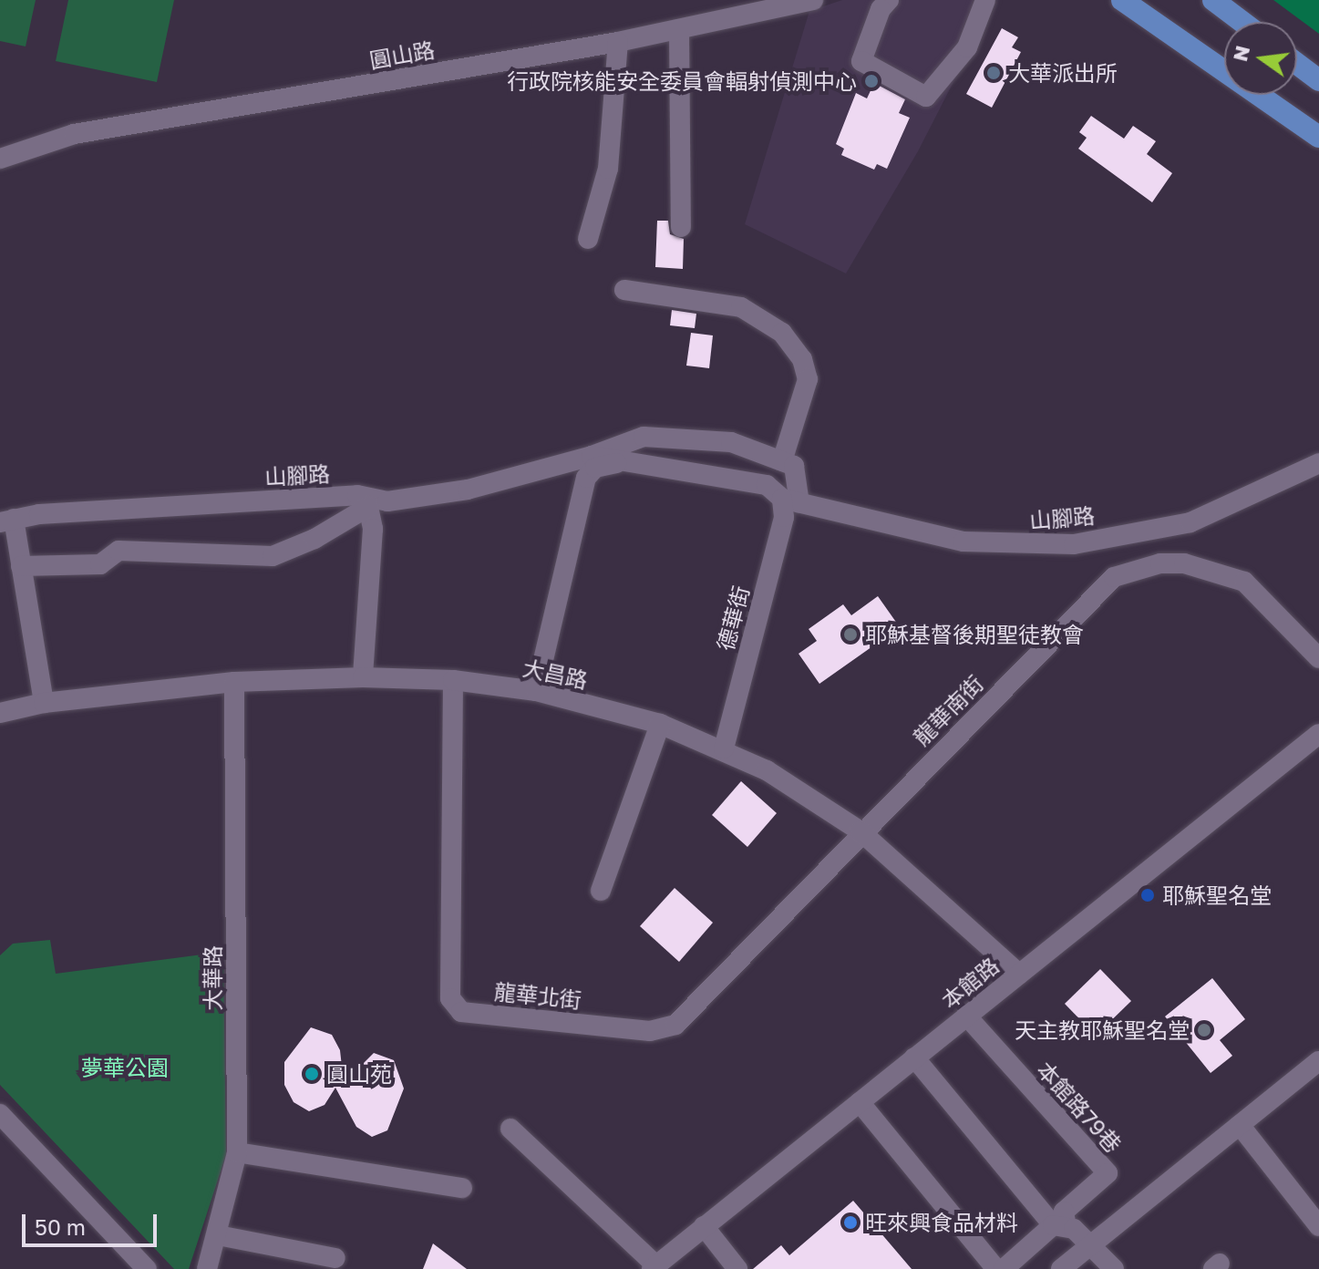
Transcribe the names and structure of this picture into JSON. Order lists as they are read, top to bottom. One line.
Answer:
{"streets":{"street":["圓山路","山腳路","德華街","大昌路","龍華南街","大華路","本館路","龍華北街","本館路79巷"]},"crossings":[["山腳路","德華街"],["德華街","大昌路"],["大昌路","龍華南街"],["大昌路","大華路"],["大昌路","本館路"],["大昌路","龍華北街"],["龍華南街","龍華北街"],["本館路","本館路79巷"]],"parks":["夢華公園"],"places":["大華派出所","行政院核能安全委員會輻射偵測中心","耶穌基督後期聖徒教會","耶穌聖名堂","天主教耶穌聖名堂","圓山苑","旺來興食品材料"],"scale_bar":"50 m","north":"left"}
